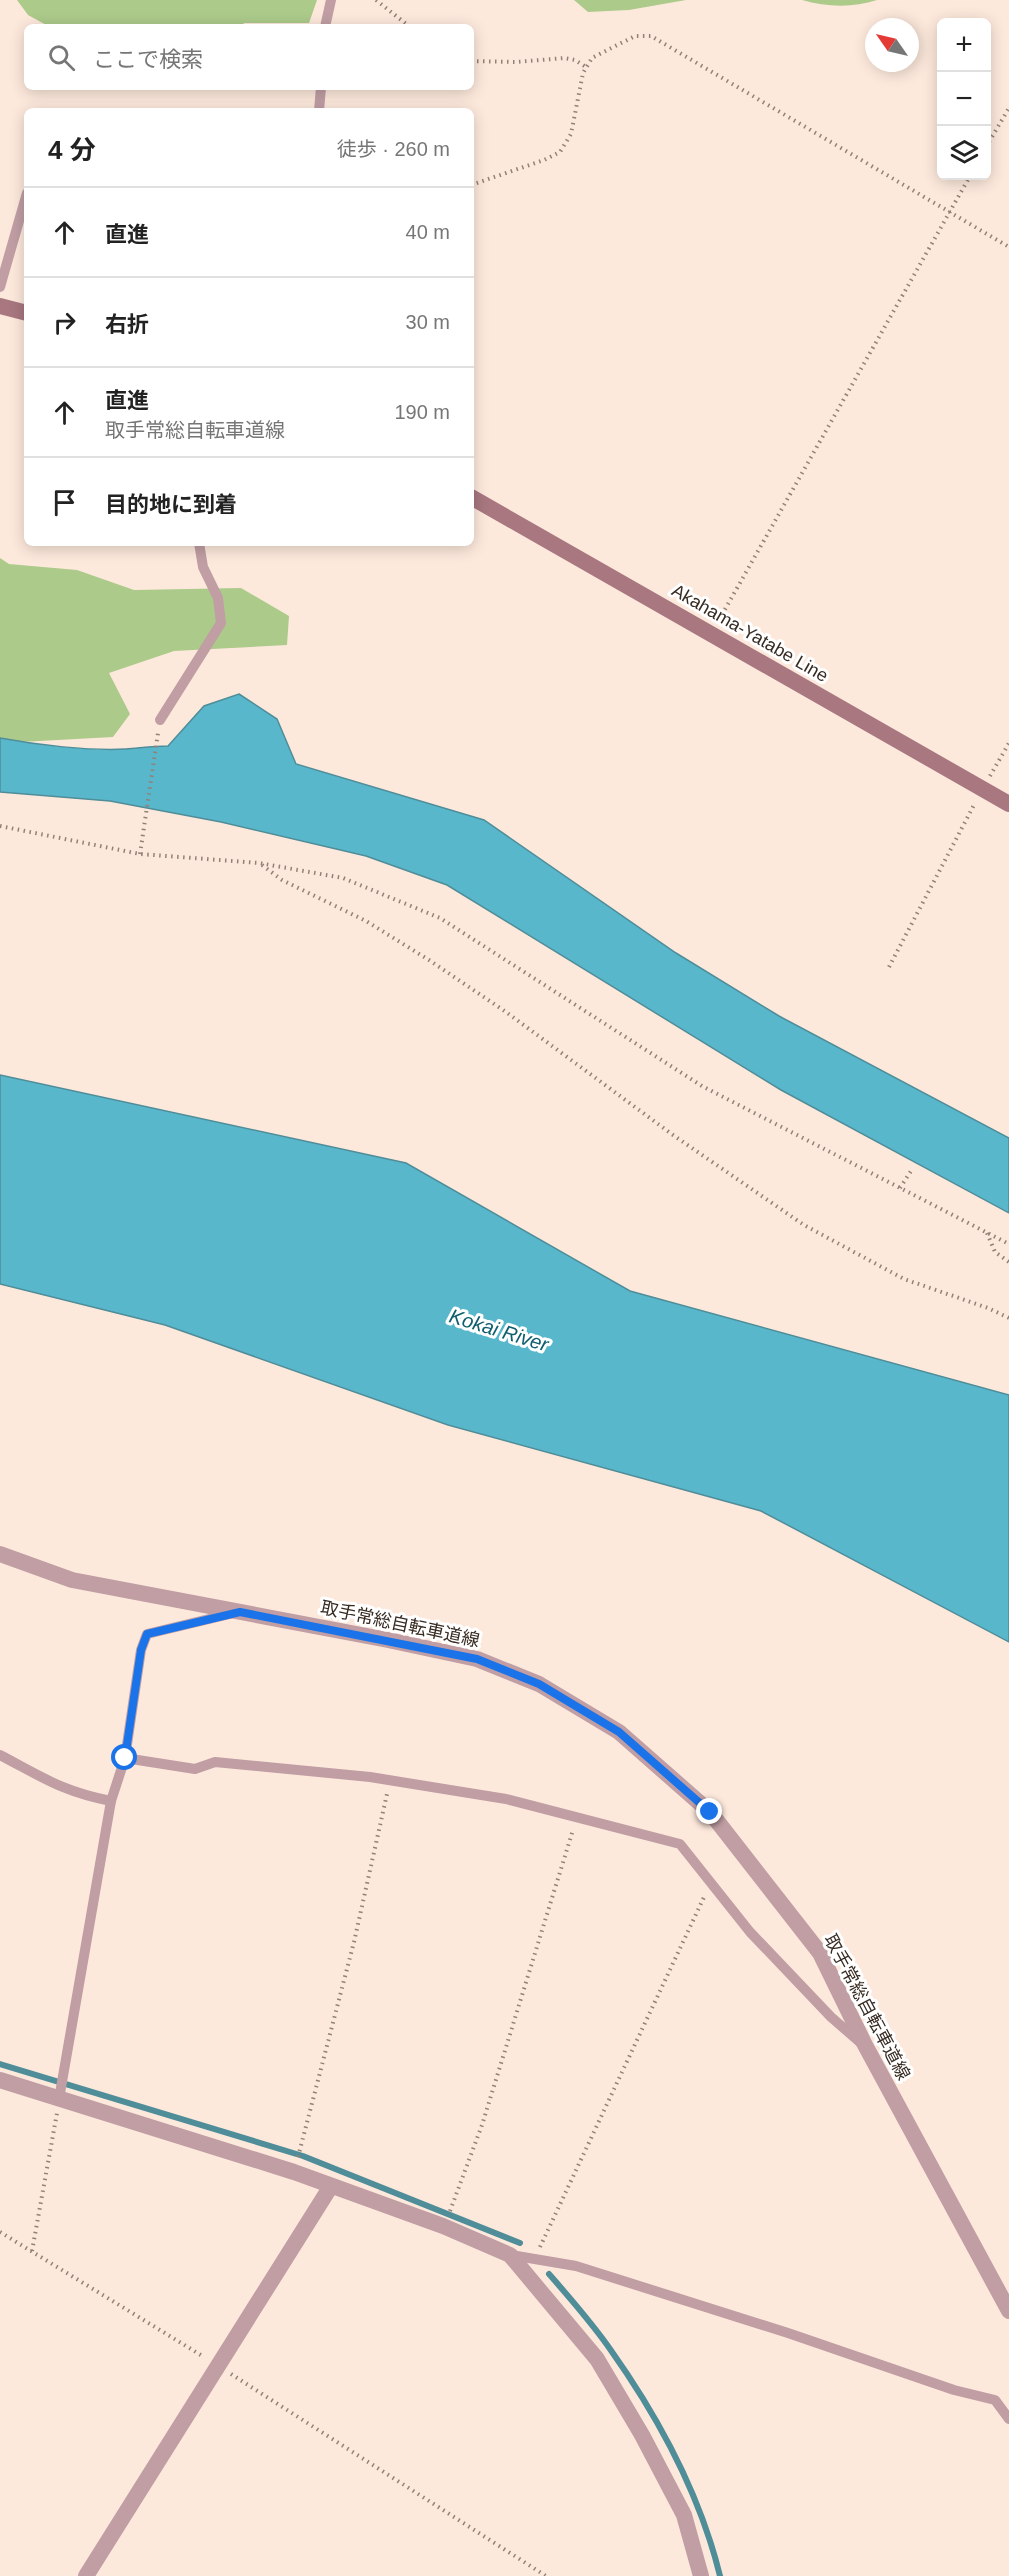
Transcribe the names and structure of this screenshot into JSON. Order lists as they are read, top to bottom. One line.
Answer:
{"streets":{"main road":["Akahama-Yatabe Line"],"street":["取手常総自転車道線"]},"water":["Kokai River"],"north":"top left","page":{"map_buttons":["+","−"],"search":"ここで検索","heading":["4 分","徒歩 · 260 m"],"list":[["直進","40 m"],["右折","30 m"],["直進","取手常総自転車道線","190 m"],"目的地に到着"]}}
